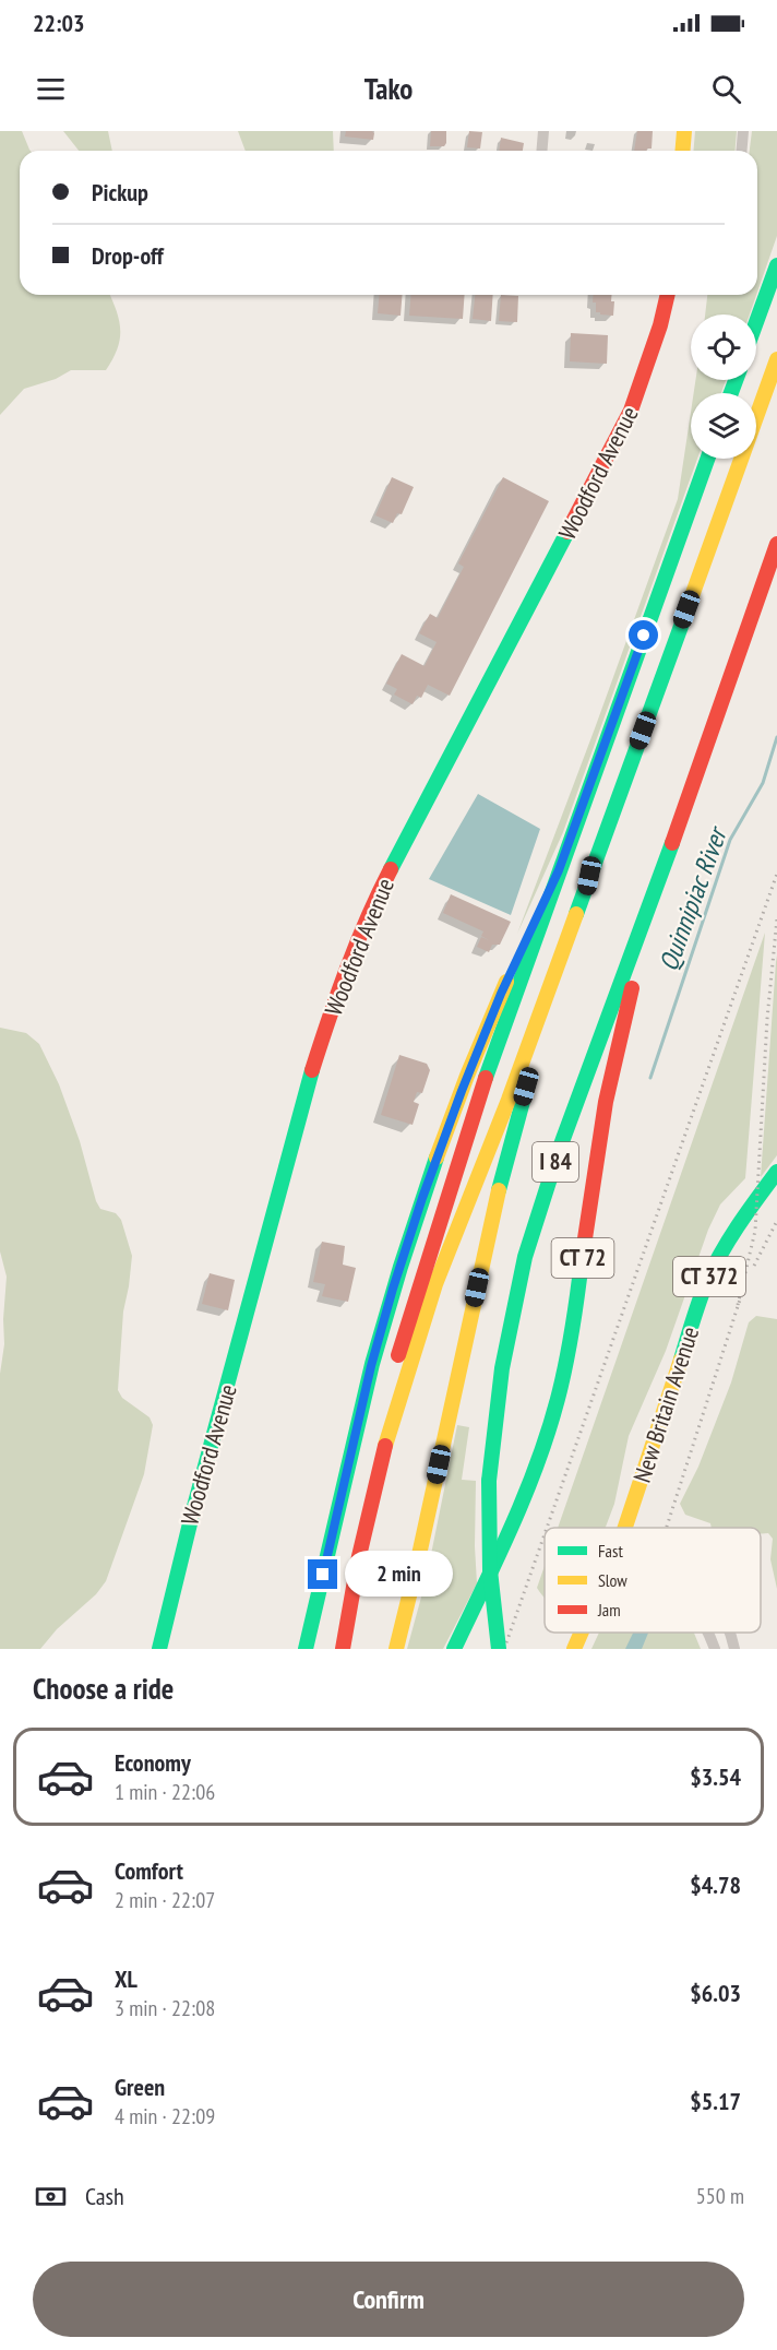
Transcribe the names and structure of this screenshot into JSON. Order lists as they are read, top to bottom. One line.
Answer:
{"streets":{"main road":["Woodford Avenue","I 84","CT 72","CT 372","New Britain Avenue"]},"crossings":[["I 84","CT 72"]],"water":["Quinnipiac River"],"legend":["Fast","Slow","Jam"],"page":{"status":"22:03","header":"Tako","banner":["Pickup","Drop-off"],"bubble":"2 min","heading":"Choose a ride","list":[{"name":"Economy","note":"1 min · 22:06","value":"$3.54"},{"name":"Comfort","note":"2 min · 22:07","value":"$4.78"},{"name":"XL","note":"3 min · 22:08","value":"$6.03"},{"name":"Green","note":"4 min · 22:09","value":"$5.17"}],"pay":["Cash","550 m"],"buttons":"Confirm"}}
